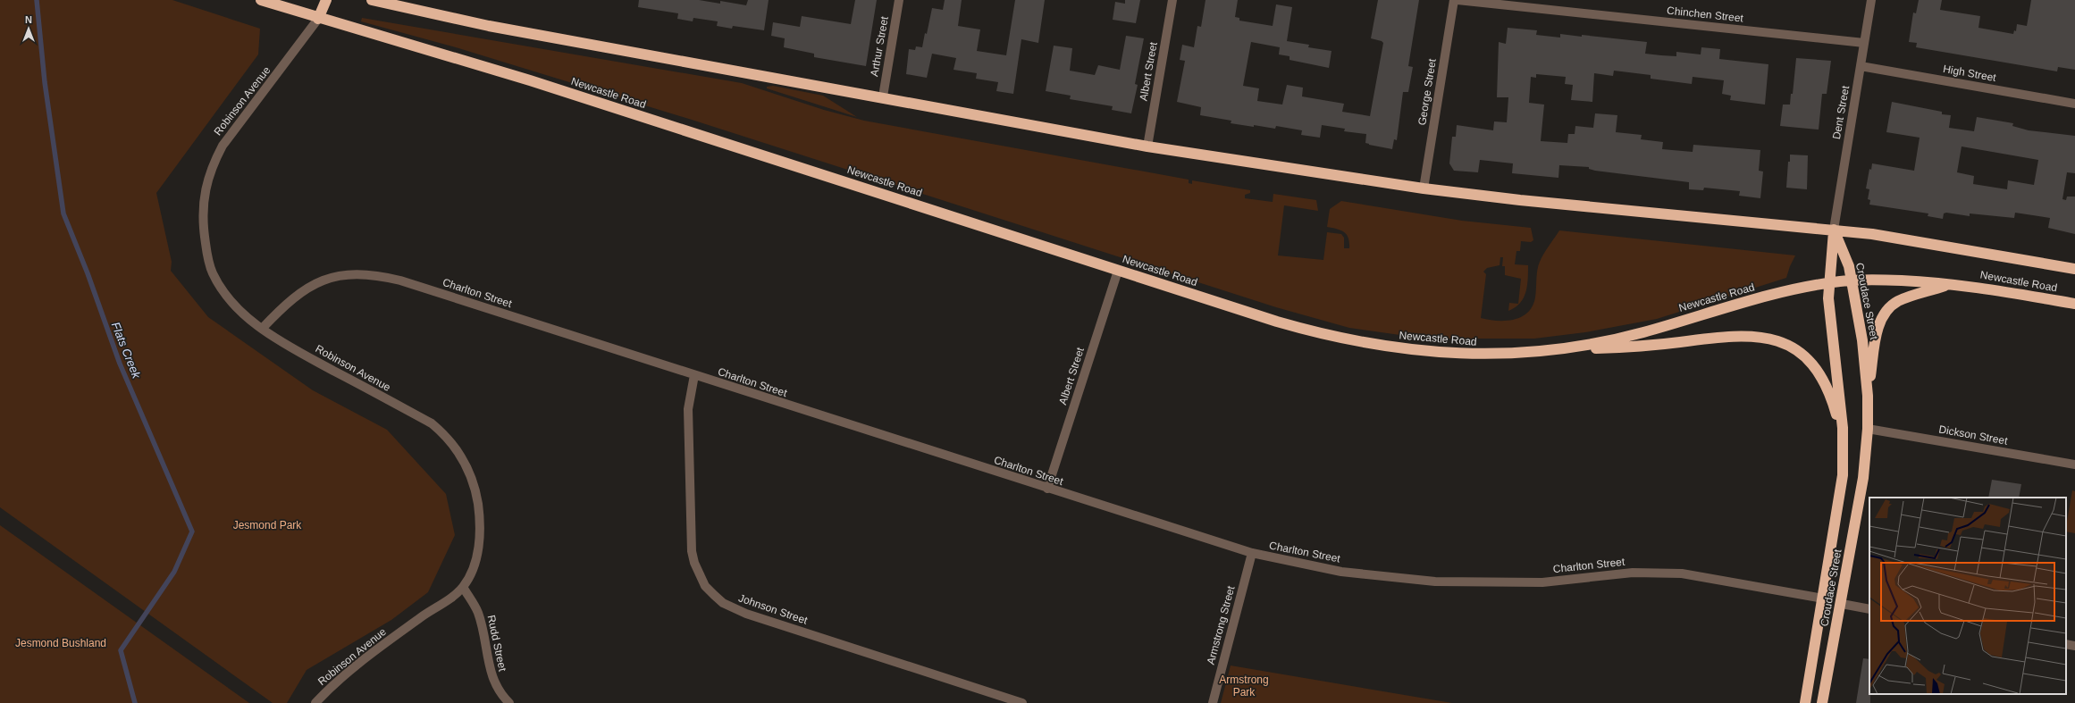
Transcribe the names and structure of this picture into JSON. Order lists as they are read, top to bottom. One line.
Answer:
{"streets":{"highway":["Newcastle Road","Croudace Street"],"street":["Chinchen Street","Arthur Street","Albert Street","High Street","George Street","Robinson Avenue","Dent Street","Charlton Street","Dickson Street","Johnson Street","Armstrong Street","Rudd Street"]},"crossings":[["Chinchen Street","Dent Street"],["Arthur Street","Newcastle Road"],["Albert Street","Newcastle Road"],["Albert Street","Charlton Street"],["High Street","Dent Street"],["George Street","Newcastle Road"],["Newcastle Road","Robinson Avenue"],["Newcastle Road","Dent Street"],["Newcastle Road","Croudace Street"],["Robinson Avenue","Charlton Street"],["Robinson Avenue","Rudd Street"],["Dent Street","Croudace Street"],["Charlton Street","Croudace Street"],["Charlton Street","Johnson Street"],["Charlton Street","Armstrong Street"],["Croudace Street","Dickson Street"]],"water":["Flats Creek"],"parks":["Jesmond Park","Jesmond Bushland","Armstrong Park"],"north":"top"}
